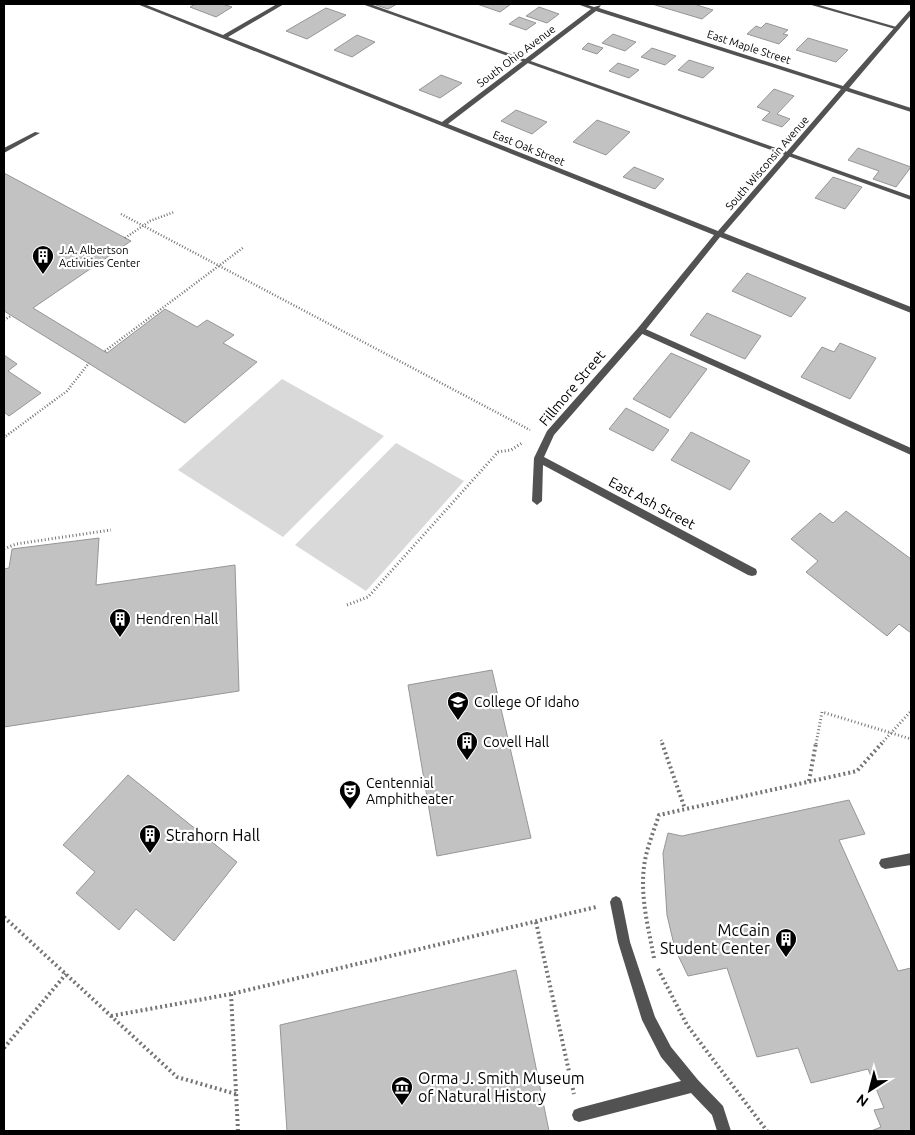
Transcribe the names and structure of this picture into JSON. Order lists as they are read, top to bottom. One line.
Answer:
{"streets":{"street":["East Maple Street","South Ohio Avenue","East Oak Street","South Wisconsin Avenue","Fillmore Street","East Ash Street"]},"crossings":[["East Maple Street","South Ohio Avenue"],["East Maple Street","South Wisconsin Avenue"],["South Ohio Avenue","East Oak Street"],["East Oak Street","South Wisconsin Avenue"],["South Wisconsin Avenue","Fillmore Street"],["Fillmore Street","East Ash Street"]],"places":{"building":["J.A. Albertson Activities Center","Hendren Hall","Covell Hall","Strahorn Hall","McCain Student Center"],"school or university":["College Of Idaho"],"theatre":["Centennial Amphitheater"],"museum":["Orma J. Smith Museum of Natural History"]},"north":"bottom left"}
